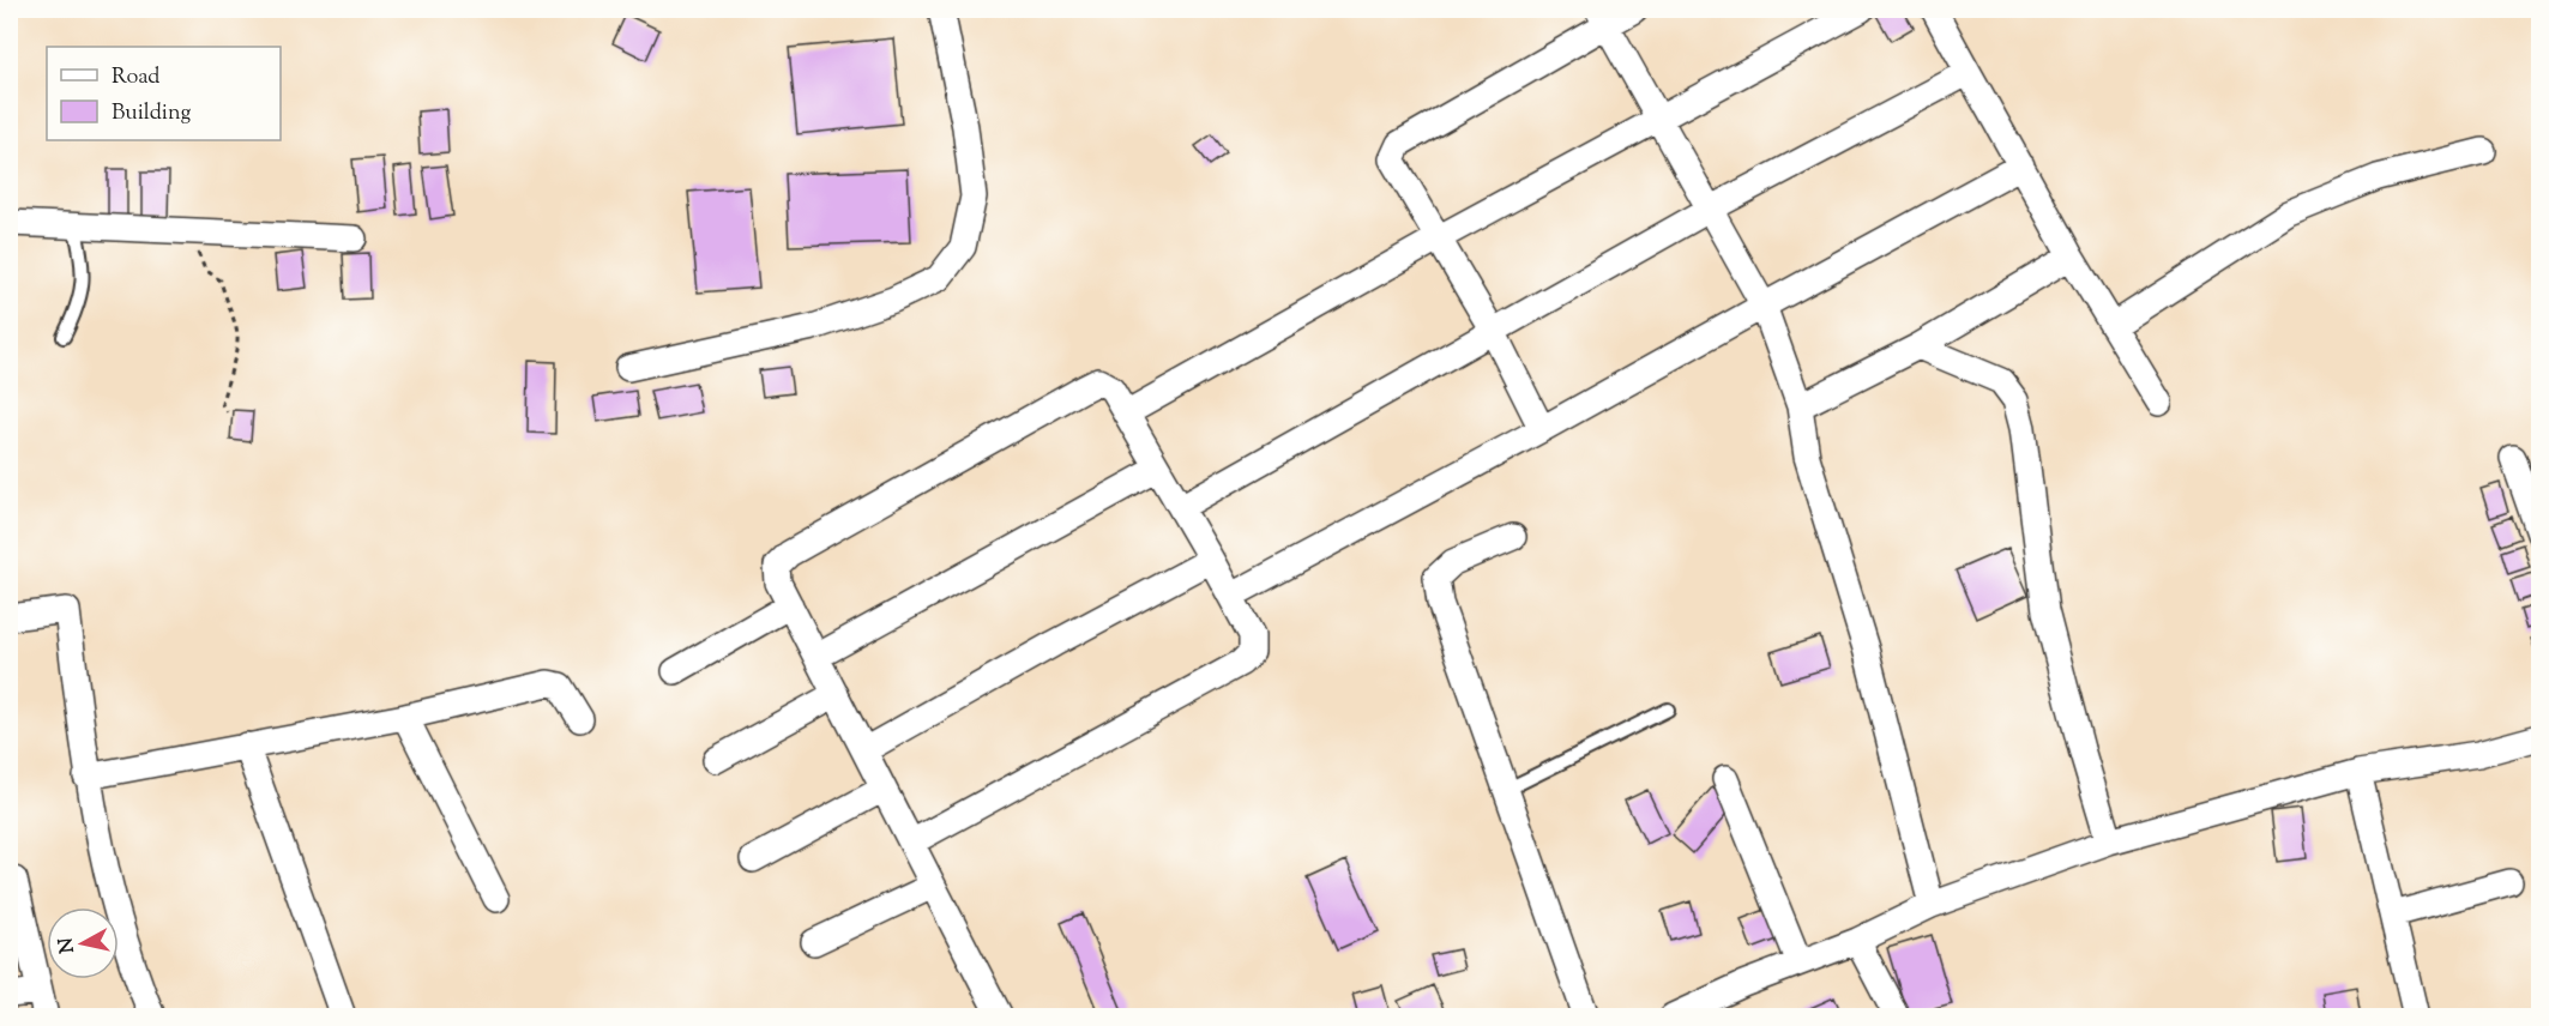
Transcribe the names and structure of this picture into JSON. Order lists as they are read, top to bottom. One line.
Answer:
{"legend":["Road","Building"],"north":"left"}
